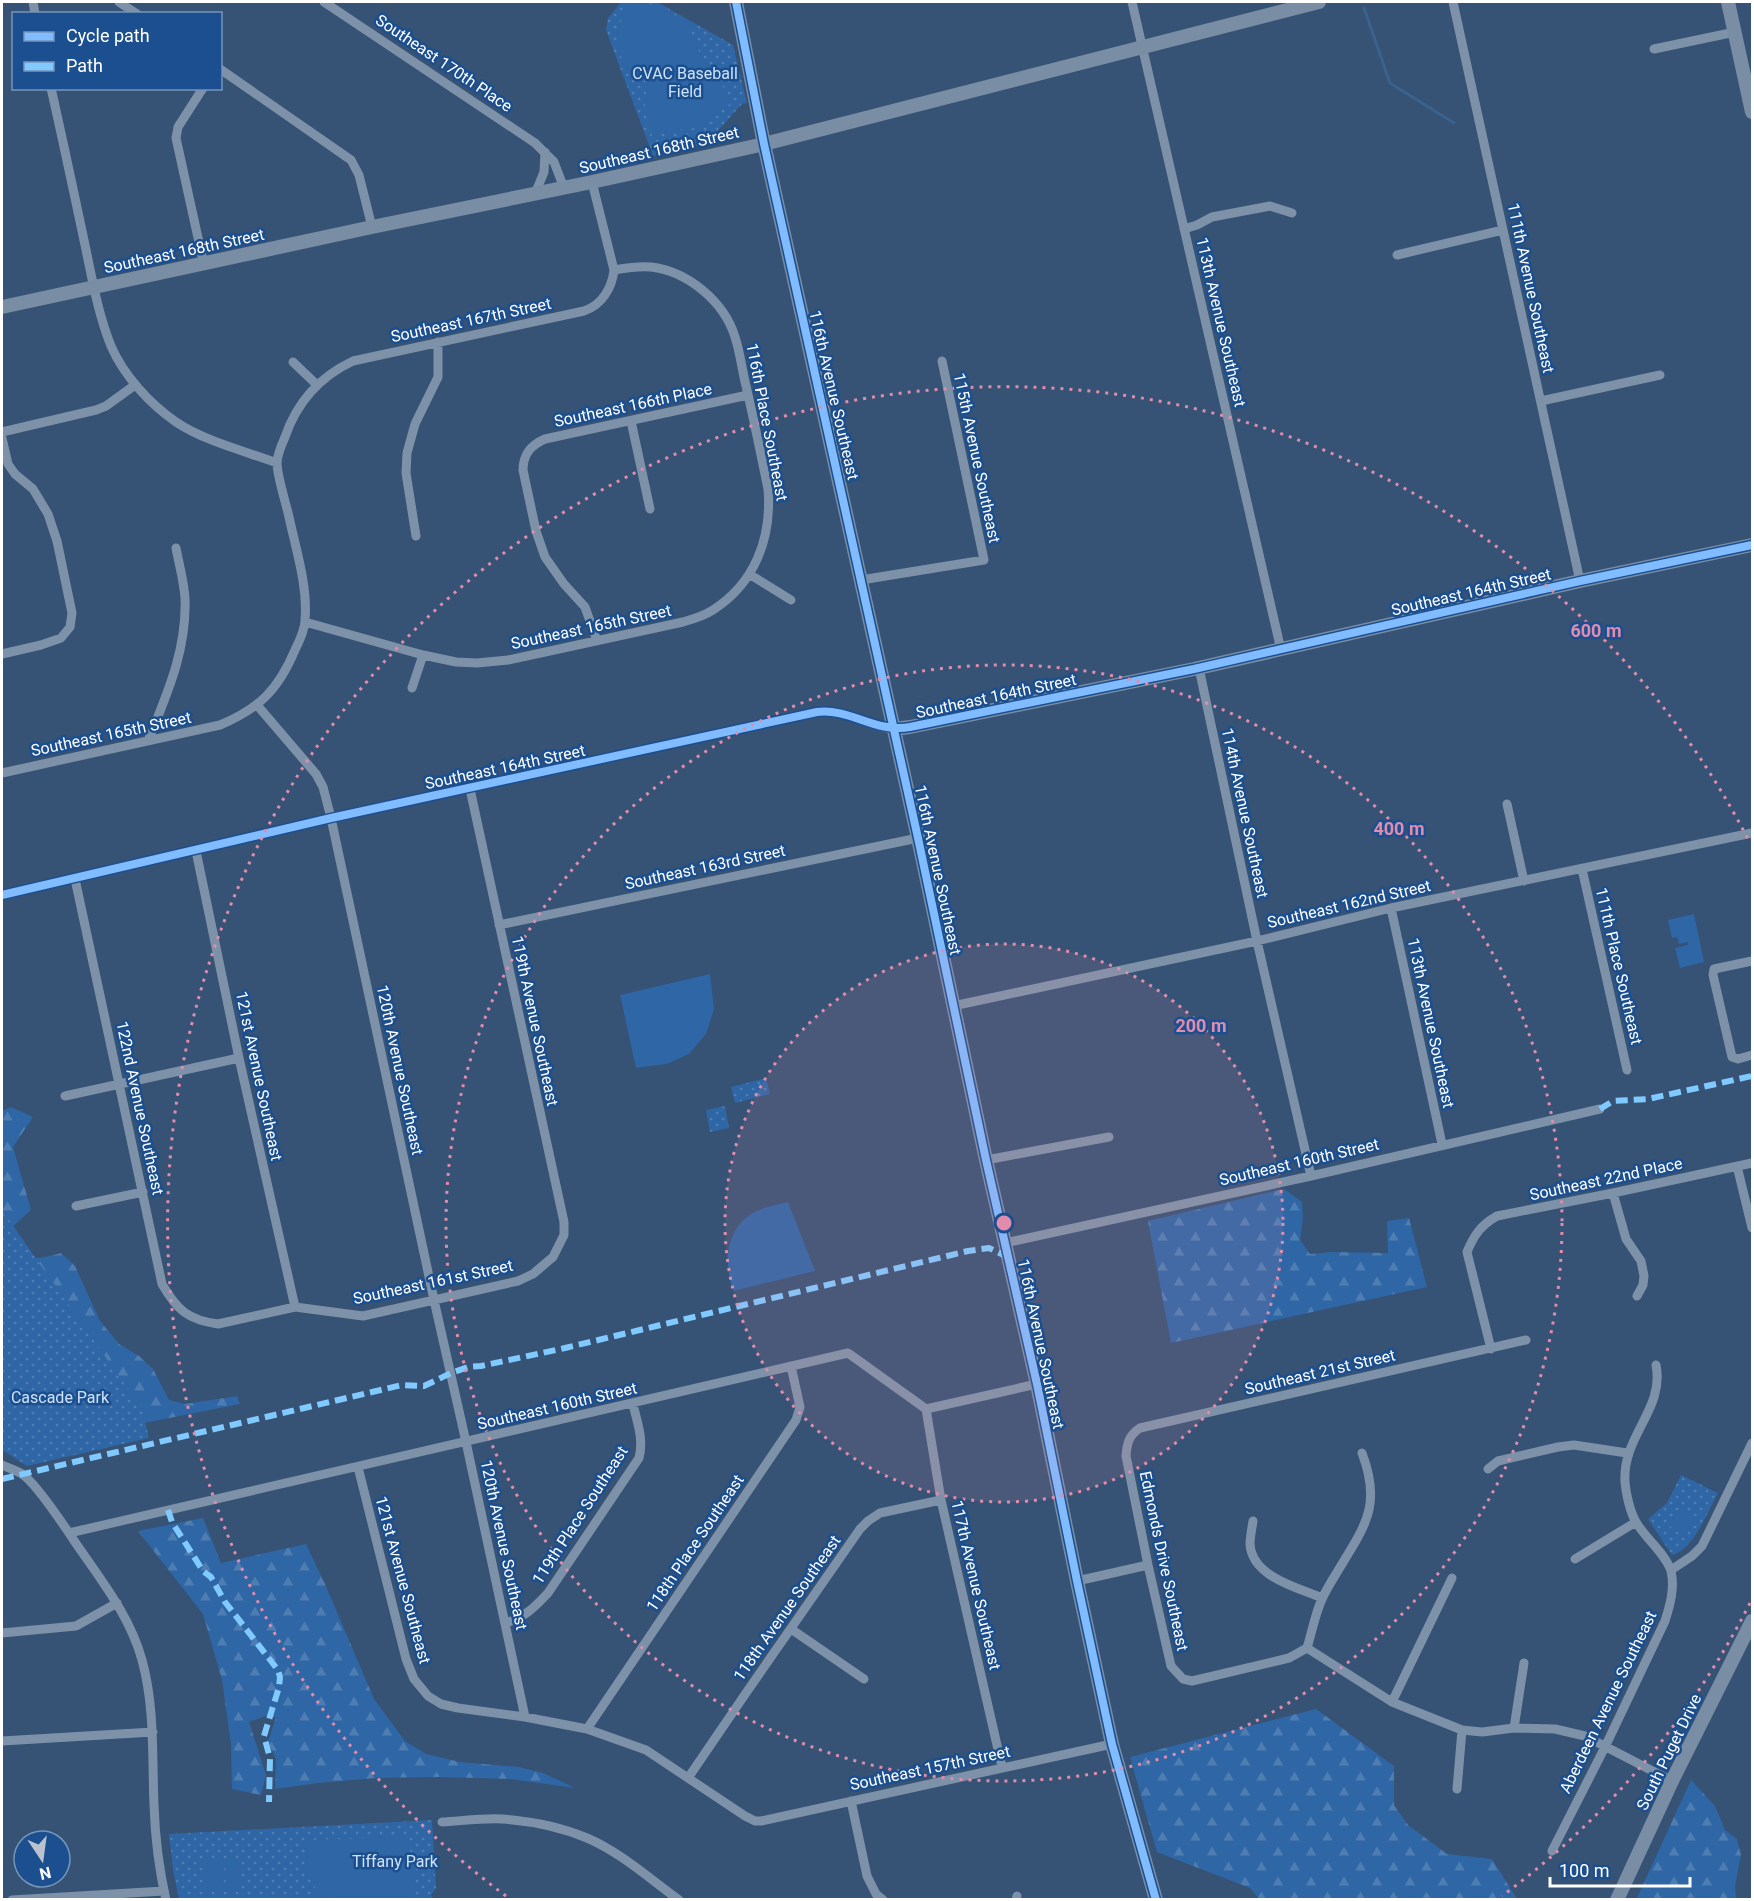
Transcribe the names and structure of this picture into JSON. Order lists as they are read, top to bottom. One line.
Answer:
{"streets":{"street":["Southeast 170th Place","Southeast 168th Street","111th Avenue Southeast","Southeast 167th Street","113th Avenue Southeast","116th Avenue Southeast","Southeast 166th Place","116th Place Southeast","115th Avenue Southeast","Southeast 164th Street","Southeast 165th Street","114th Avenue Southeast","Southeast 163rd Street","Southeast 162nd Street","111th Place Southeast","119th Avenue Southeast","120th Avenue Southeast","121st Avenue Southeast","122nd Avenue Southeast","Southeast 160th Street","Southeast 22nd Place","Southeast 161st Street","Southeast 21st Street","119th Place Southeast","118th Place Southeast","Edmonds Drive Southeast","117th Avenue Southeast","118th Avenue Southeast","Aberdeen Avenue Southeast","South Puget Drive","Southeast 157th Street"]},"crossings":[["Southeast 170th Place","Southeast 168th Street"],["Southeast 168th Street","113th Avenue Southeast"],["Southeast 168th Street","116th Avenue Southeast"],["111th Avenue Southeast","Southeast 164th Street"],["Southeast 167th Street","116th Place Southeast"],["113th Avenue Southeast","Southeast 164th Street"],["113th Avenue Southeast","Southeast 162nd Street"],["113th Avenue Southeast","Southeast 160th Street"],["116th Avenue Southeast","115th Avenue Southeast"],["116th Avenue Southeast","Southeast 164th Street"],["116th Avenue Southeast","Southeast 163rd Street"],["116th Avenue Southeast","Southeast 162nd Street"],["116th Avenue Southeast","Southeast 160th Street"],["116th Avenue Southeast","Southeast 157th Street"],["Southeast 166th Place","116th Place Southeast"],["Southeast 166th Place","Southeast 165th Street"],["116th Place Southeast","Southeast 165th Street"],["Southeast 164th Street","114th Avenue Southeast"],["Southeast 164th Street","119th Avenue Southeast"],["Southeast 164th Street","120th Avenue Southeast"],["Southeast 164th Street","121st Avenue Southeast"],["Southeast 164th Street","122nd Avenue Southeast"],["Southeast 165th Street","120th Avenue Southeast"],["114th Avenue Southeast","Southeast 162nd Street"],["114th Avenue Southeast","Southeast 160th Street"],["Southeast 163rd Street","119th Avenue Southeast"],["Southeast 162nd Street","111th Place Southeast"],["119th Avenue Southeast","Southeast 161st Street"],["120th Avenue Southeast","121st Avenue Southeast"],["120th Avenue Southeast","Southeast 160th Street"],["120th Avenue Southeast","Southeast 161st Street"],["120th Avenue Southeast","119th Place Southeast"],["121st Avenue Southeast","Southeast 160th Street"],["121st Avenue Southeast","Southeast 161st Street"],["122nd Avenue Southeast","Southeast 161st Street"],["Southeast 160th Street","119th Place Southeast"],["Southeast 160th Street","118th Place Southeast"],["Southeast 160th Street","117th Avenue Southeast"],["Southeast 22nd Place","Southeast 21st Street"],["Southeast 21st Street","Edmonds Drive Southeast"],["117th Avenue Southeast","118th Avenue Southeast"],["117th Avenue Southeast","Southeast 157th Street"],["118th Avenue Southeast","Southeast 157th Street"]],"parks":["CVAC Baseball Field","Cascade Park","Tiffany Park"],"legend":["Cycle path","Path"],"scale_bar":"100 m","north":"bottom","rings":["600 m","400 m","200 m"]}
